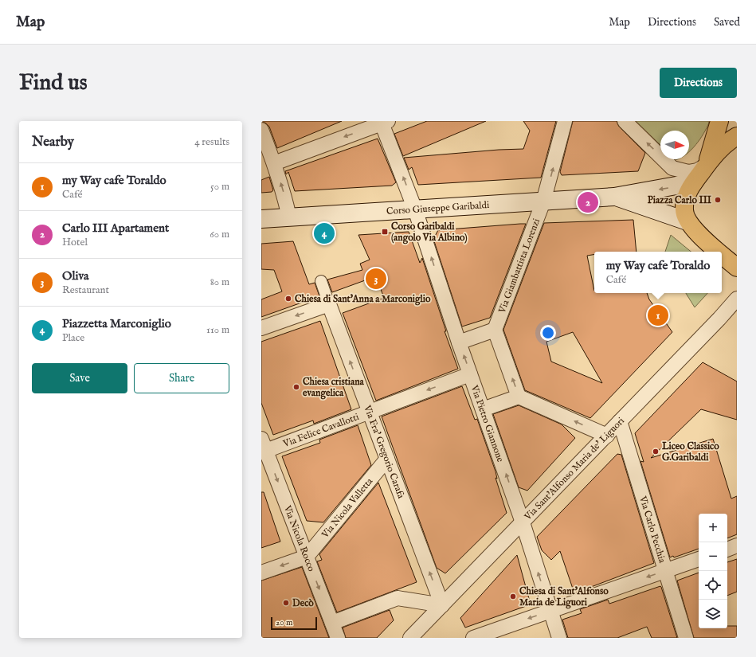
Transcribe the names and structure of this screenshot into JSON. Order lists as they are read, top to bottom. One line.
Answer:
{"streets":{"main road":["Corso Giuseppe Garibaldi"],"street":["Via Giambattista Lorenzi","Via Pietro Giannone","Via Felice Cavallotti","Via Fra' Gregorio Carafa","Via Sant'Alfonso Maria de' Liguori","Via Nicola Valletta","Via Carlo Pecchia","Via Nicola Rocco"]},"crossings":[["Corso Giuseppe Garibaldi","Via Giambattista Lorenzi"],["Corso Giuseppe Garibaldi","Via Pietro Giannone"],["Via Pietro Giannone","Via Felice Cavallotti"],["Via Pietro Giannone","Via Sant'Alfonso Maria de' Liguori"],["Via Felice Cavallotti","Via Fra' Gregorio Carafa"],["Via Felice Cavallotti","Via Nicola Rocco"],["Via Fra' Gregorio Carafa","Via Sant'Alfonso Maria de' Liguori"],["Via Fra' Gregorio Carafa","Via Nicola Valletta"],["Via Sant'Alfonso Maria de' Liguori","Via Carlo Pecchia"],["Via Nicola Valletta","Via Nicola Rocco"]],"one_way":["Via Giambattista Lorenzi","Via Pietro Giannone","Via Felice Cavallotti","Via Fra' Gregorio Carafa","Via Nicola Rocco"],"places":{"other":["Piazza Carlo III","Chiesa di Sant'Anna a Marconiglio","Chiesa cristiana evangelica","Liceo Classico G.Garibaldi","Chiesa di Sant'Alfonso Maria de Liguori","Decò"],"transit":["Corso Garibaldi (angolo Via Albino)"]},"scale_bar":"20 m","north":"right","page":{"header":"Map","nav":["Map","Directions","Saved"],"buttons":["Directions",["Save","Share"]],"title":"Find us","heading":["Nearby","4 results"],"list":[{"mark":"1","name":"my Way cafe Toraldo","note":"Café","value":"50 m"},{"mark":"2","name":"Carlo III Apartament","note":"Hotel","value":"60 m"},{"mark":"3","name":"Oliva","note":"Restaurant","value":"80 m"},{"mark":"4","name":"Piazzetta Marconiglio","note":"Place","value":"110 m"}],"pins":["2","4","3","1"],"popup":["my Way cafe Toraldo","Café"],"map_buttons":["+","−"],"scale":"20 m"}}
